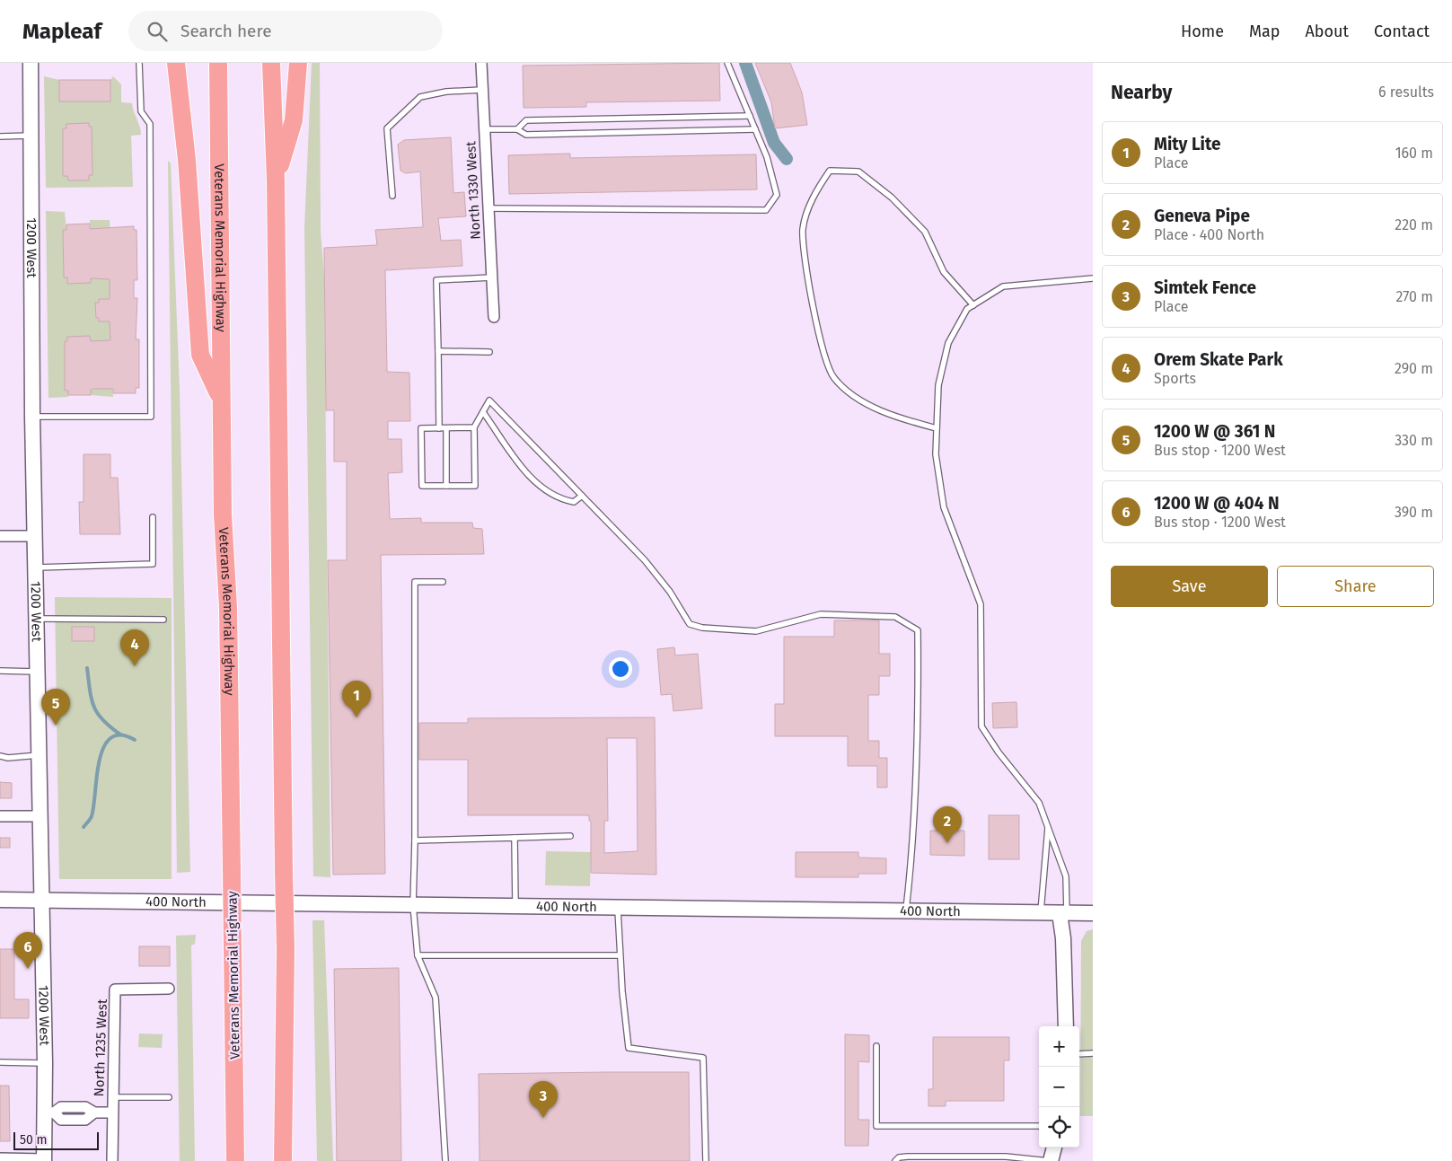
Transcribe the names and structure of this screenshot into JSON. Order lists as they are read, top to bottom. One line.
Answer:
{"streets":{"highway":["Veterans Memorial Highway"],"street":["North 1330 West","1200 West","400 North","North 1235 West"]},"crossings":[["1200 West","400 North"]],"scale_bar":"50 m","page":{"header":"Mapleaf","search":"Search here","nav":["Home","Map","About","Contact"],"heading":["Nearby","6 results"],"list":[{"mark":"1","name":"Mity Lite","note":"Place","value":"160 m"},{"mark":"2","name":"Geneva Pipe","note":"Place · 400 North","value":"220 m"},{"mark":"3","name":"Simtek Fence","note":"Place","value":"270 m"},{"mark":"4","name":"Orem Skate Park","note":"Sports","value":"290 m"},{"mark":"5","name":"1200 W @ 361 N","note":"Bus stop · 1200 West","value":"330 m"},{"mark":"6","name":"1200 W @ 404 N","note":"Bus stop · 1200 West","value":"390 m"}],"buttons":["Save","Share"],"pins":["4","1","5","2","6","3"],"map_buttons":["+","−"],"scale":"50 m"}}
